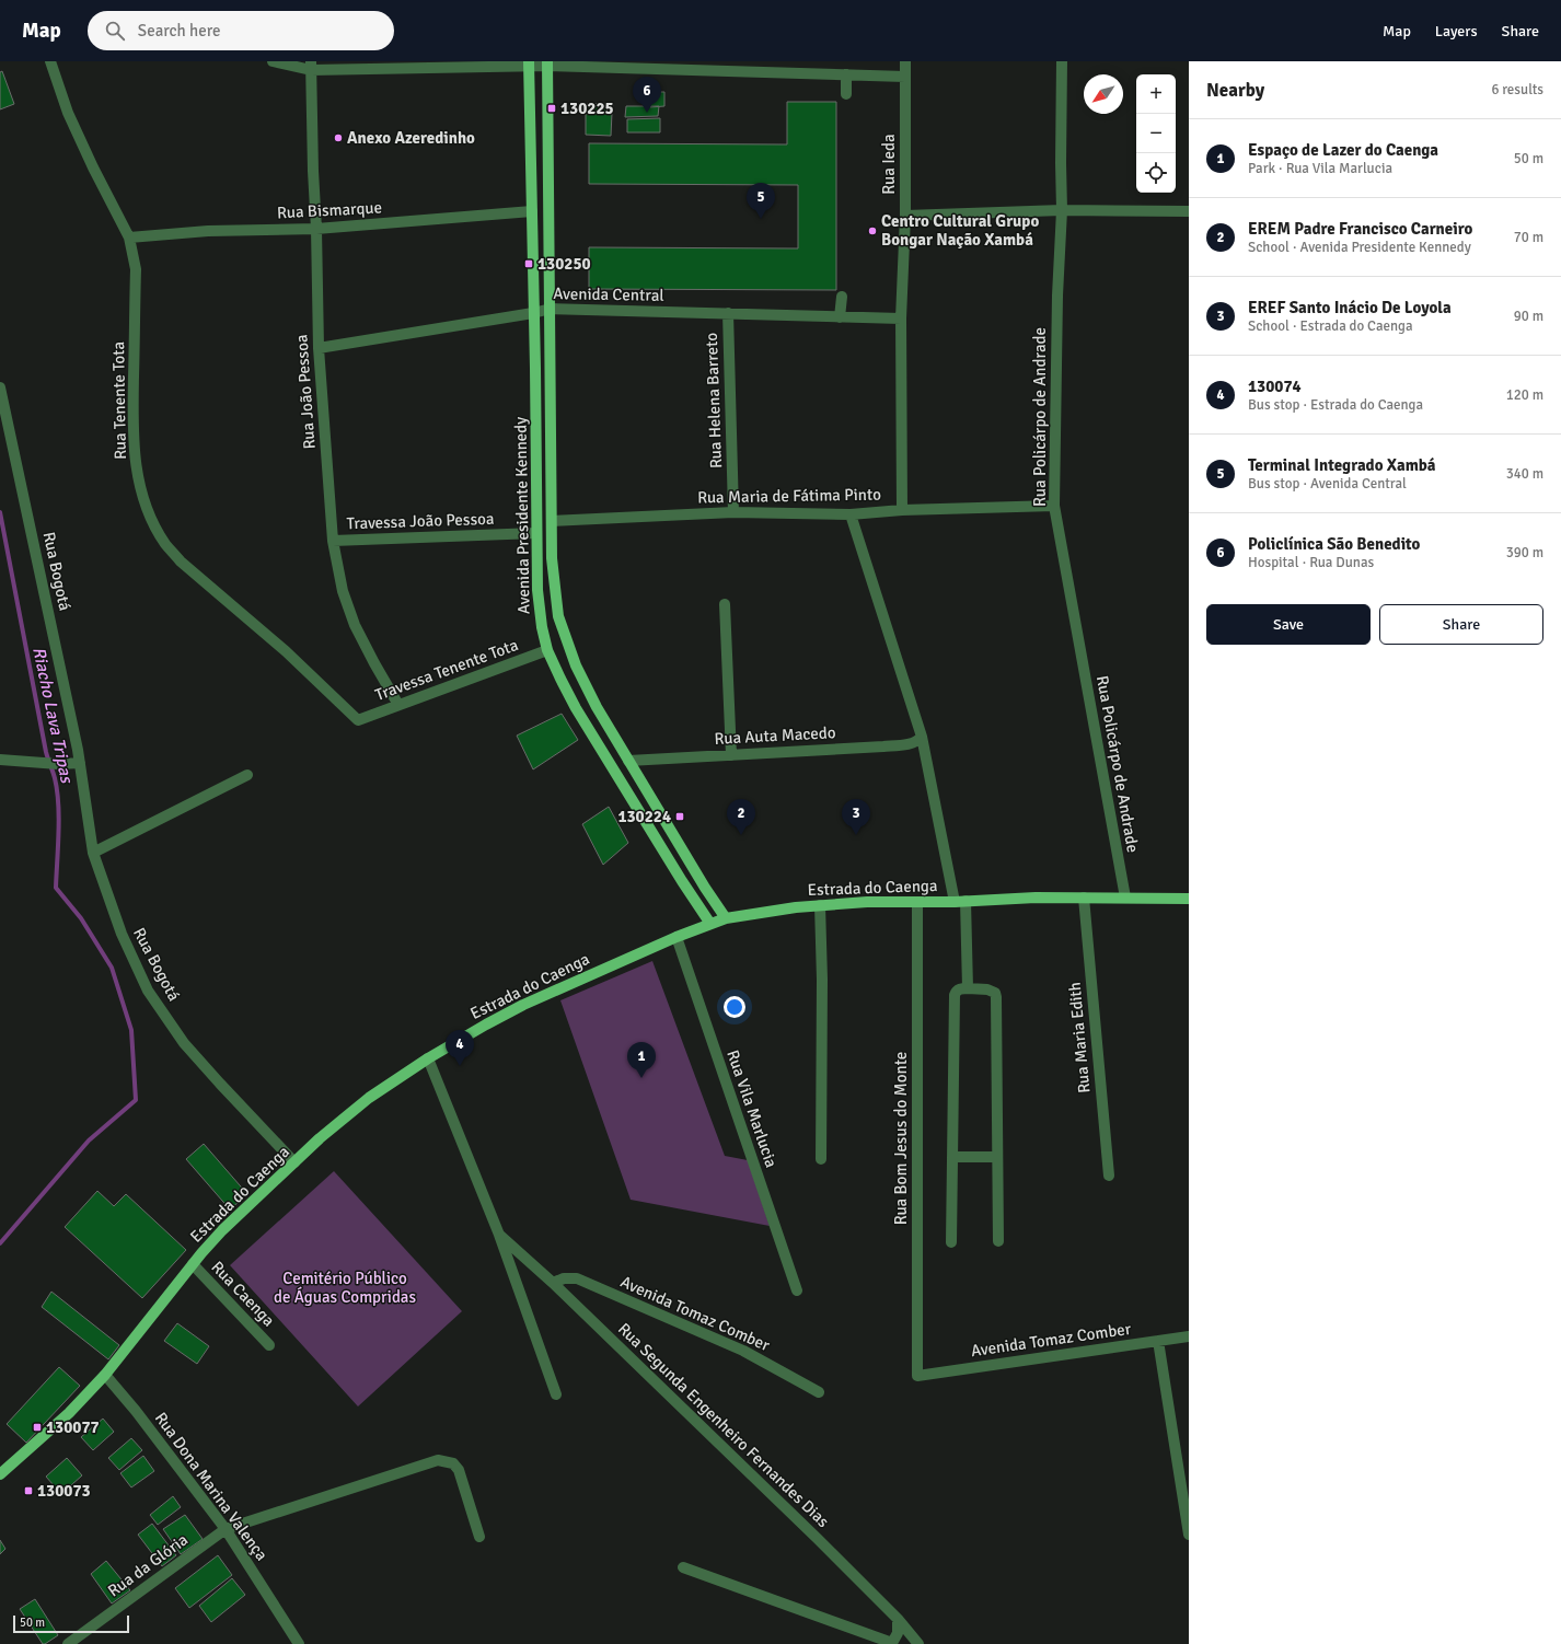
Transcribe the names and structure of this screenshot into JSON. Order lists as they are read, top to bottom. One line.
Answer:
{"streets":{"main road":["Avenida Presidente Kennedy","Estrada do Caenga"],"street":["Rua Ieda","Rua Bismarque","Avenida Central","Rua João Pessoa","Rua Tenente Tota","Rua Helena Barreto","Rua Policárpo de Andrade","Rua Maria de Fátima Pinto","Travessa João Pessoa","Rua Bogotá","Travessa Tenente Tota","Rua Auta Macedo","Rua Maria Edith","Rua Vila Marlucia","Rua Bom Jesus do Monte","Rua Caenga","Avenida Tomaz Comber","Rua Segunda Engenheiro Fernandes Dias","Rua Dona Marina Valença","Rua da Glória"]},"crossings":[["Rua Ieda","Avenida Central"],["Rua Ieda","Rua Maria de Fátima Pinto"],["Rua Bismarque","Rua João Pessoa"],["Rua Bismarque","Rua Tenente Tota"],["Rua Bismarque","Avenida Presidente Kennedy"],["Avenida Central","Rua João Pessoa"],["Avenida Central","Rua Helena Barreto"],["Avenida Central","Avenida Presidente Kennedy"],["Rua João Pessoa","Travessa João Pessoa"],["Rua João Pessoa","Travessa Tenente Tota"],["Rua Tenente Tota","Travessa Tenente Tota"],["Rua Helena Barreto","Rua Maria de Fátima Pinto"],["Rua Policárpo de Andrade","Rua Maria de Fátima Pinto"],["Rua Policárpo de Andrade","Estrada do Caenga"],["Rua Maria de Fátima Pinto","Avenida Presidente Kennedy"],["Avenida Presidente Kennedy","Travessa João Pessoa"],["Avenida Presidente Kennedy","Travessa Tenente Tota"],["Avenida Presidente Kennedy","Rua Auta Macedo"],["Avenida Presidente Kennedy","Estrada do Caenga"],["Rua Bogotá","Estrada do Caenga"],["Estrada do Caenga","Rua Maria Edith"],["Estrada do Caenga","Rua Vila Marlucia"],["Estrada do Caenga","Rua Bom Jesus do Monte"],["Estrada do Caenga","Rua Caenga"],["Estrada do Caenga","Rua Segunda Engenheiro Fernandes Dias"],["Estrada do Caenga","Rua Dona Marina Valença"],["Rua Bom Jesus do Monte","Avenida Tomaz Comber"],["Avenida Tomaz Comber","Rua Segunda Engenheiro Fernandes Dias"],["Rua Dona Marina Valença","Rua da Glória"]],"water":["Riacho Lava Tripas"],"parks":["Cemitério Público de Águas Compridas"],"places":{"transit":["130225","130250","130224","130077","130073"],"other":["Anexo Azeredinho","Centro Cultural Grupo Bongar Nação Xambá"]},"scale_bar":"50 m","north":"bottom left","page":{"header":"Map","search":"Search here","nav":["Map","Layers","Share"],"heading":["Nearby","6 results"],"map_buttons":["+","−"],"pins":["6","5","2","3","4","1"],"list":[{"mark":"1","name":"Espaço de Lazer do Caenga","note":"Park · Rua Vila Marlucia","value":"50 m"},{"mark":"2","name":"EREM Padre Francisco Carneiro","note":"School · Avenida Presidente Kennedy","value":"70 m"},{"mark":"3","name":"EREF Santo Inácio De Loyola","note":"School · Estrada do Caenga","value":"90 m"},{"mark":"4","name":"130074","note":"Bus stop · Estrada do Caenga","value":"120 m"},{"mark":"5","name":"Terminal Integrado Xambá","note":"Bus stop · Avenida Central","value":"340 m"},{"mark":"6","name":"Policlínica São Benedito","note":"Hospital · Rua Dunas","value":"390 m"}],"buttons":["Save","Share"],"scale":"50 m"}}
